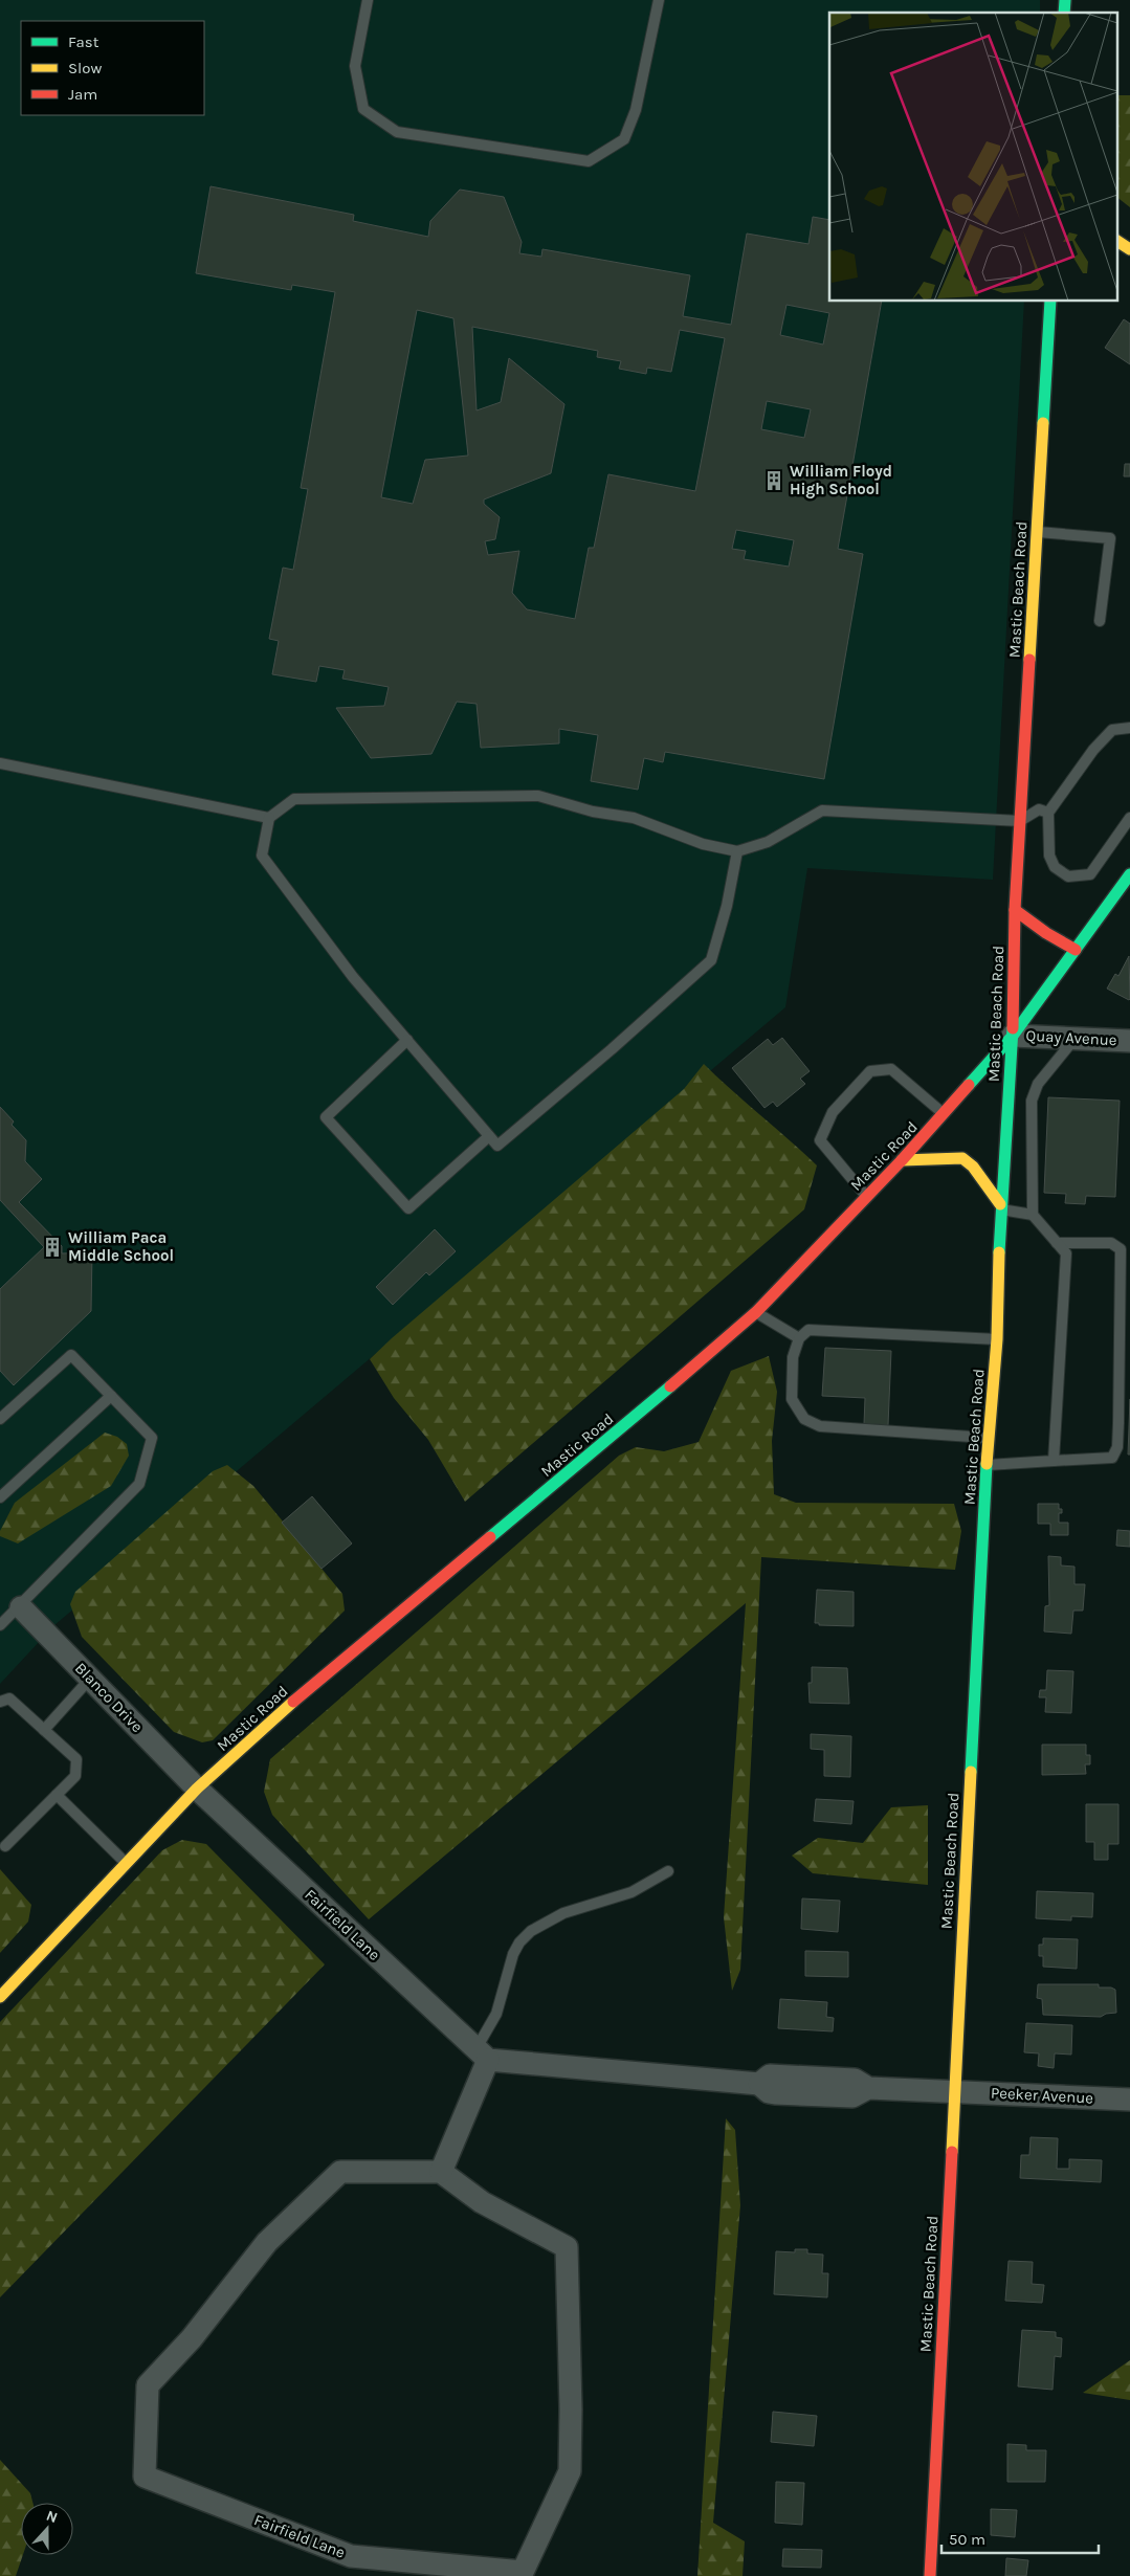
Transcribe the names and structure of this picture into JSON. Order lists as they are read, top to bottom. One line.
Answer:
{"streets":{"street":["Mastic Beach Road","Quay Avenue","Mastic Road","Blanco Drive","Fairfield Lane","Peeker Avenue"]},"crossings":[["Mastic Beach Road","Quay Avenue"],["Mastic Beach Road","Mastic Road"],["Mastic Beach Road","Peeker Avenue"],["Quay Avenue","Mastic Road"],["Mastic Road","Blanco Drive"],["Mastic Road","Fairfield Lane"],["Blanco Drive","Fairfield Lane"]],"places":{"building":["William Floyd High School","William Paca Middle School"]},"legend":["Fast","Slow","Jam"],"scale_bar":"50 m","north":"top"}
